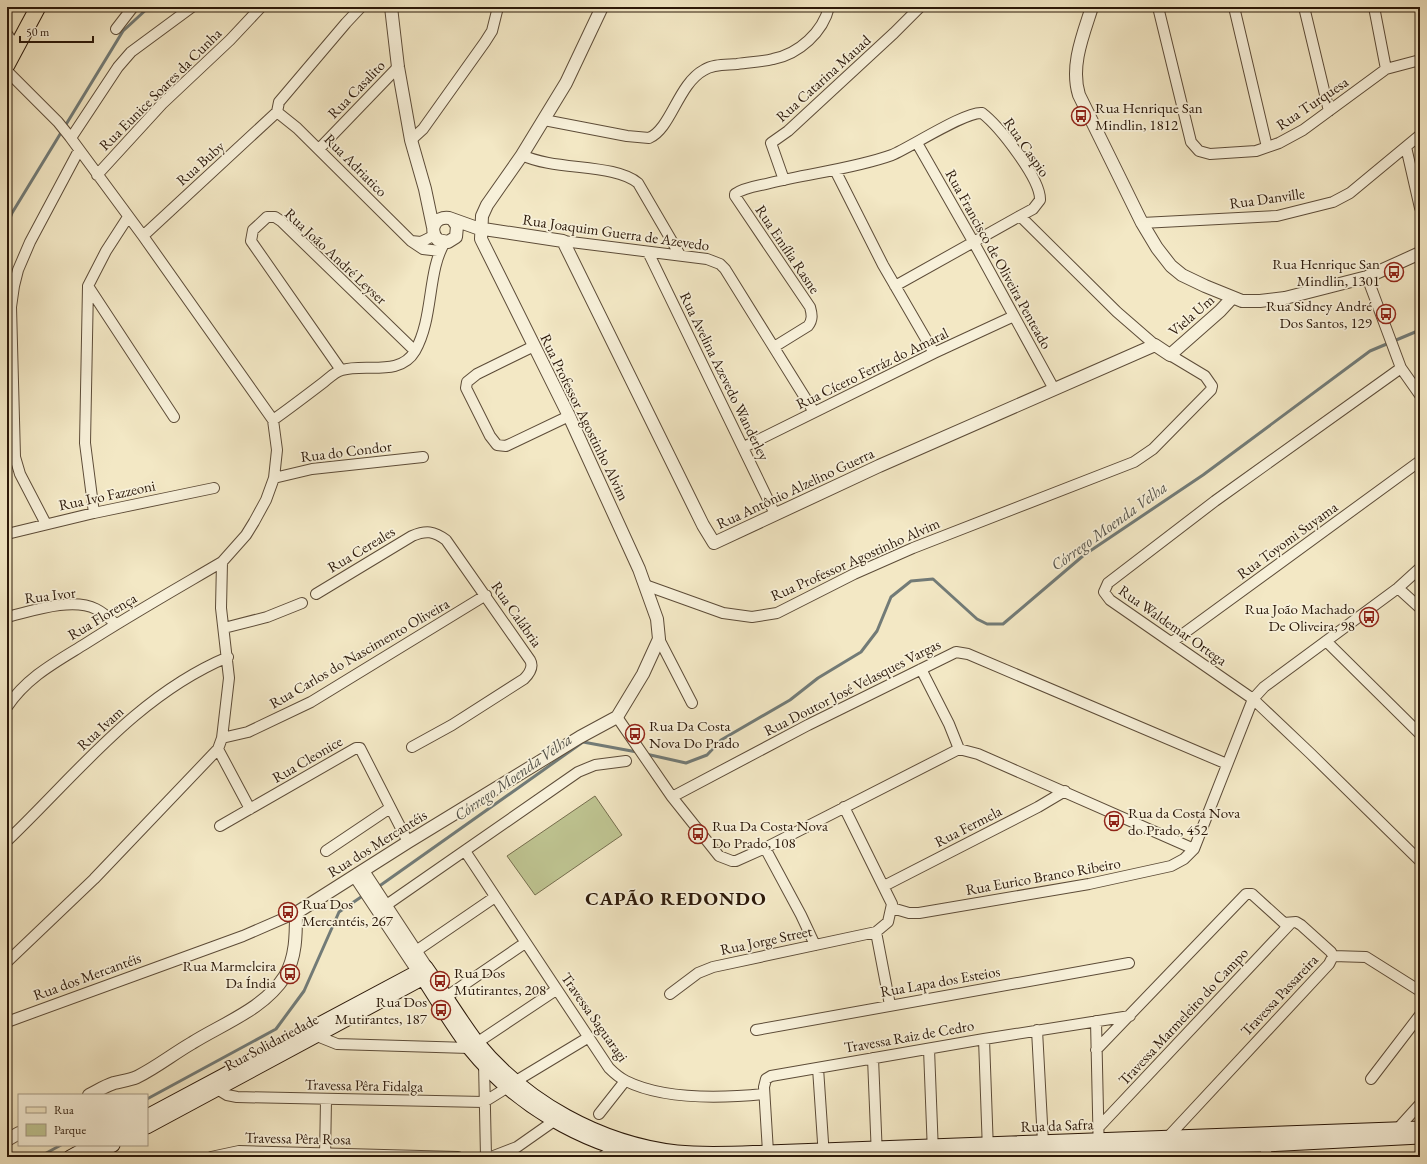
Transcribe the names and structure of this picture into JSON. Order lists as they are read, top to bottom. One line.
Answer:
{"streets":{"main road":["Rua Solidariedade","Rua da Safra"],"street":["Rua Catarina Mauad","Rua Eunice Soares da Cunha","Rua Casalito","Rua Turquesa","Rua Caspio","Rua Buby","Rua Adriatico","Rua Danville","Rua Joaquim Guerra de Azevedo","Rua Emília Rasne","Rua João André Leyser","Rua Francisco de Oliveira Penteado","Viela Um","Rua Cícero Ferráz do Amaral","Rua Avelina Azevedo Wanderley","Rua Professor Agostinho Alvim","Rua do Condor","Rua Antônio Alzelino Guerra","Rua Ivo Fazzeoni","Rua Toyomi Suyama","Rua Cereales","Rua Ivor","Rua Calábria","Rua Florença","Rua Waldemar Ortega","Rua Carlos do Nascimento Oliveira","Rua Doutor José Velasques Vargas","Rua Ivam","Rua Cleonice","Rua Fermela","Rua dos Mercantéis","Rua Eurico Branco Ribeiro","Rua Jorge Street","Rua Lapa dos Esteios","Travessa Passareira","Travessa Marmeleiro do Campo","Travessa Saguaragi","Travessa Raiz de Cedro","Travessa Pêra Fidalga","Travessa Pêra Rosa"]},"crossings":[["Rua Catarina Mauad","Rua Emília Rasne"],["Rua Casalito","Rua Adriatico"],["Rua Caspio","Rua Francisco de Oliveira Penteado"],["Rua Caspio","Rua Professor Agostinho Alvim"],["Rua Buby","Rua Adriatico"],["Rua Joaquim Guerra de Azevedo","Rua Emília Rasne"],["Rua Joaquim Guerra de Azevedo","Rua Cícero Ferráz do Amaral"],["Rua Joaquim Guerra de Azevedo","Rua Avelina Azevedo Wanderley"],["Rua Joaquim Guerra de Azevedo","Rua Professor Agostinho Alvim"],["Rua Joaquim Guerra de Azevedo","Rua Antônio Alzelino Guerra"],["Rua Francisco de Oliveira Penteado","Rua Cícero Ferráz do Amaral"],["Rua Francisco de Oliveira Penteado","Rua Antônio Alzelino Guerra"],["Viela Um","Rua Professor Agostinho Alvim"],["Rua Cícero Ferráz do Amaral","Rua Avelina Azevedo Wanderley"],["Rua Avelina Azevedo Wanderley","Rua Antônio Alzelino Guerra"],["Rua Professor Agostinho Alvim","Rua Antônio Alzelino Guerra"],["Rua Professor Agostinho Alvim","Rua dos Mercantéis"],["Rua Toyomi Suyama","Rua Waldemar Ortega"],["Rua Cereales","Rua Calábria"],["Rua Ivor","Rua Florença"],["Rua Calábria","Rua Carlos do Nascimento Oliveira"],["Rua Cleonice","Rua dos Mercantéis"],["Travessa Passareira","Travessa Marmeleiro do Campo"],["Travessa Passareira","Travessa Raiz de Cedro"],["Travessa Passareira","Rua da Safra"],["Travessa Marmeleiro do Campo","Rua da Safra"],["Travessa Saguaragi","Travessa Raiz de Cedro"],["Travessa Raiz de Cedro","Rua da Safra"],["Rua Solidariedade","Travessa Pêra Fidalga"]],"districts":["CAPÃO REDONDO"],"water":["Córrego Moenda Velha"],"places":{"bus stop":["Rua Henrique San Mindlin, 1812","Rua Henrique San Mindlin, 1301","Rua Sidney André Dos Santos, 129","Rua João Machado De Oliveira, 98","Rua Da Costa Nova Do Prado","Rua da Costa Nova do Prado, 452","Rua Da Costa Nova Do Prado, 108","Rua Dos Mercantéis, 267","Rua Marmeleira Da Índia","Rua Dos Mutirantes, 208","Rua Dos Mutirantes, 187"]},"legend":["Rua","Parque"],"scale_bar":"50 m"}
